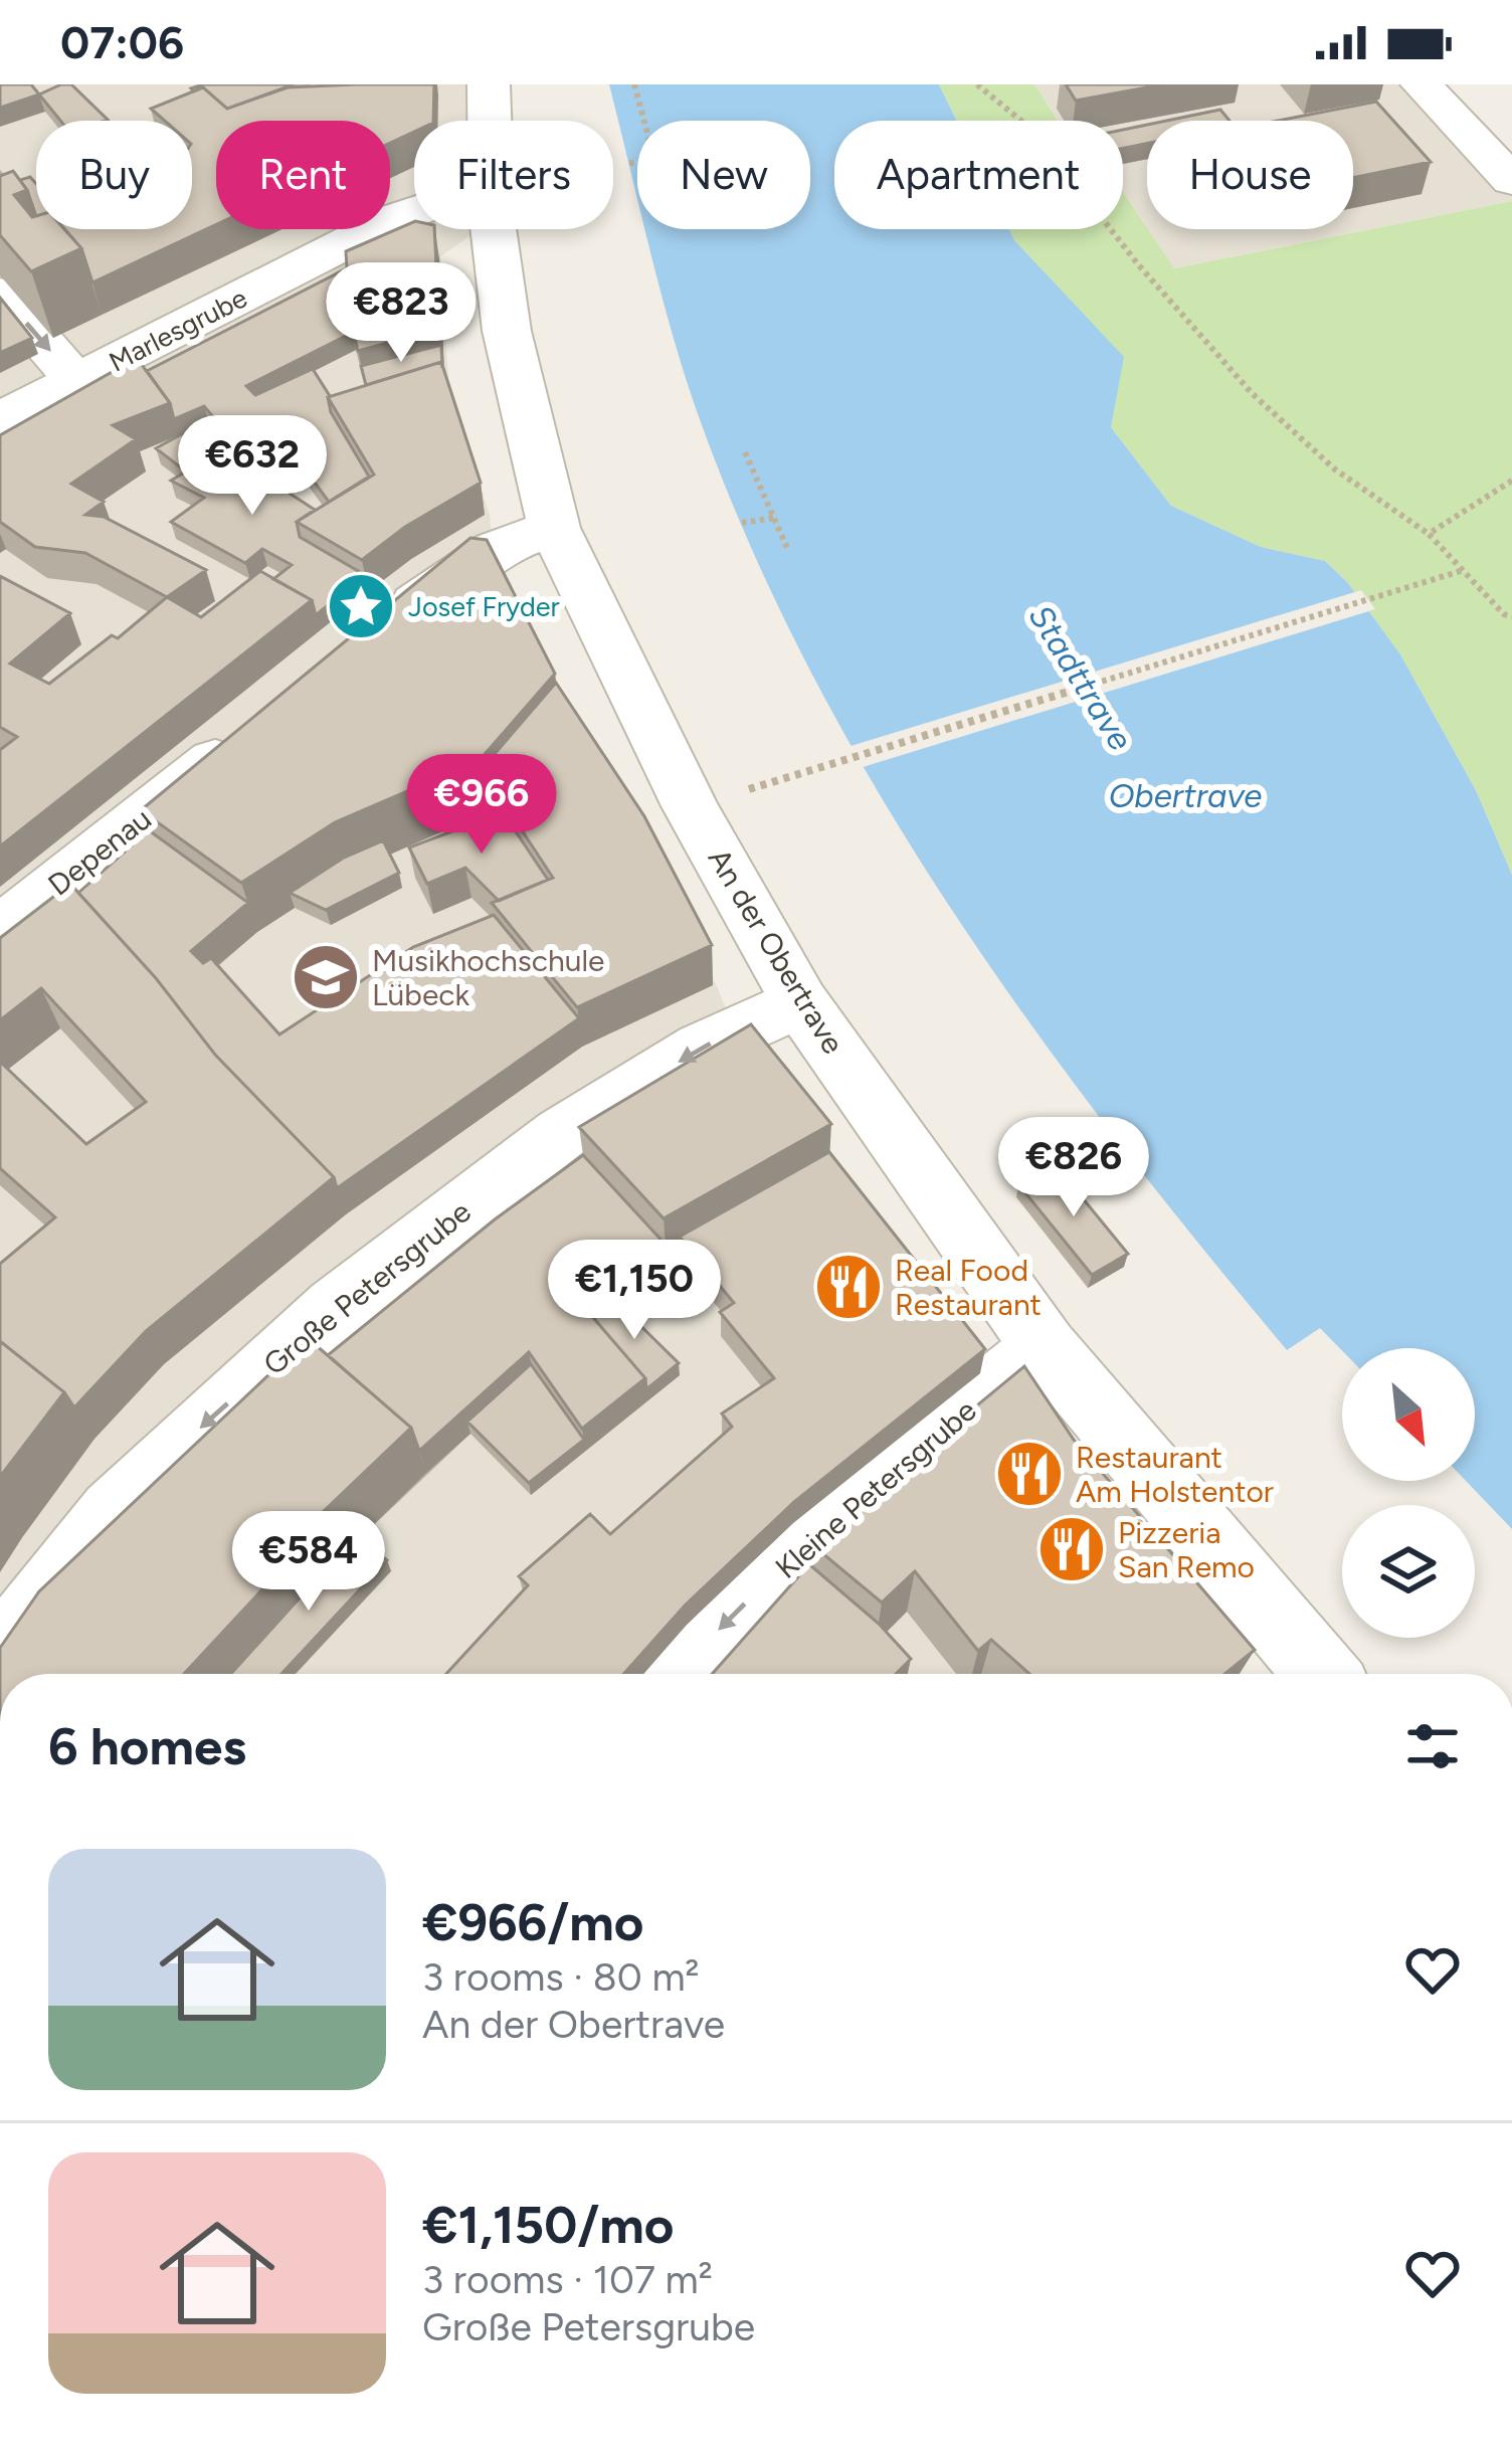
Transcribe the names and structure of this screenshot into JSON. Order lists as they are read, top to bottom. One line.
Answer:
{"streets":{"street":["Marlesgrube","Depenau","An der Obertrave","Große Petersgrube","Kleine Petersgrube"]},"crossings":[["An der Obertrave","Große Petersgrube"],["An der Obertrave","Kleine Petersgrube"]],"one_way":["Große Petersgrube","Kleine Petersgrube"],"water":["Stadttrave","Obertrave"],"places":{"place":["Josef Fryder"],"school or university":["Musikhochschule Lübeck"],"restaurant":["Real Food Restaurant","Restaurant Am Holstentor","Pizzeria San Remo"]},"north":"bottom right","page":{"status":"07:06","chip":["Buy","Rent","Filters","New","Apartment","House"],"price":["€823","€632","€966","€826","€1,150","€584"],"heading":"6 homes","list":[{"name":"€966/mo","note":"3 rooms · 80 m² · An der Obertrave"},{"name":"€1,150/mo","note":"3 rooms · 107 m² · Große Petersgrube"}]}}
